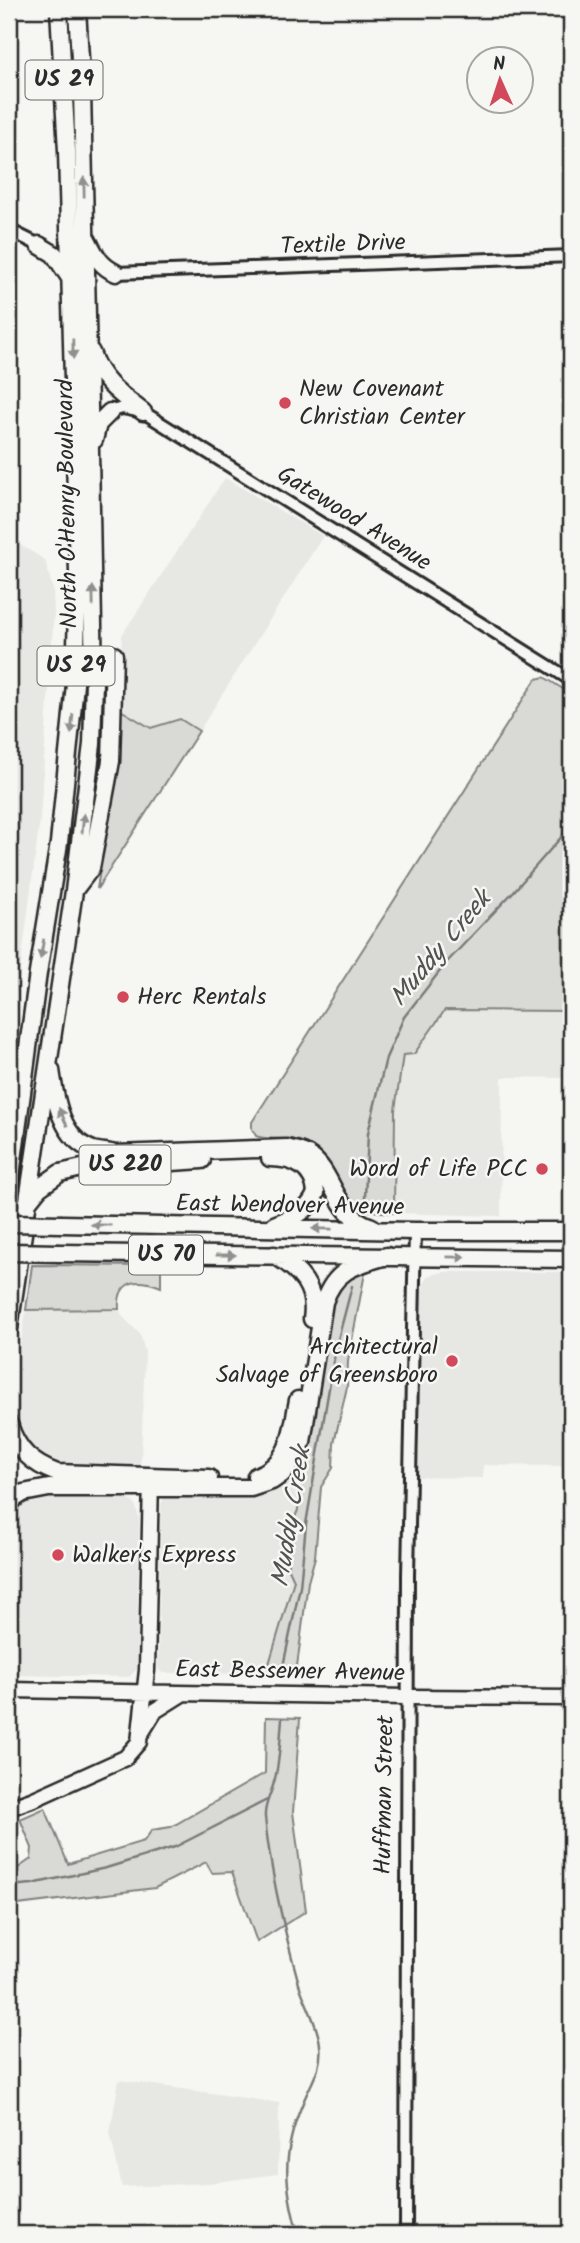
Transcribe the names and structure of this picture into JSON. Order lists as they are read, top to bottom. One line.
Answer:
{"streets":{"highway":["US 29","North O'Henry Boulevard","US 220","East Wendover Avenue","US 70"],"main road":["East Bessemer Avenue"],"street":["Textile Drive","Gatewood Avenue","Huffman Street"]},"crossings":[["North O'Henry Boulevard","US 220"],["US 220","East Wendover Avenue"],["East Wendover Avenue","Huffman Street"],["East Bessemer Avenue","Huffman Street"]],"water":["Muddy Creek"],"places":["New Covenant Christian Center","Herc Rentals","Word of Life PCC","Architectural Salvage of Greensboro","Walker's Express"],"north":"top"}
